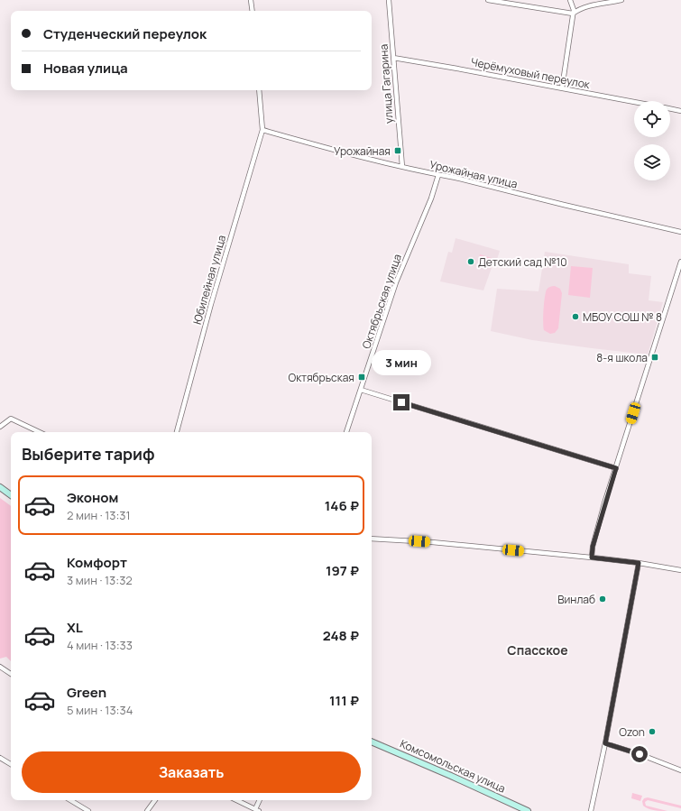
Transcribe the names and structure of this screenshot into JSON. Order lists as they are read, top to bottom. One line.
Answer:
{"streets":{"street":["Черёмуховый переулок","улица Гагарина","Урожайная улица","Юбилейная улица","Октябрьская улица","Комсомольская улица"]},"crossings":[["Черёмуховый переулок","улица Гагарина"],["улица Гагарина","Урожайная улица"],["Урожайная улица","Юбилейная улица"],["Урожайная улица","Октябрьская улица"]],"districts":["Спасское"],"places":{"transit":["Урожайная","8-я школа","Октябрьская"],"other":["Детский сад №10","МБОУ СОШ № 8","Винлаб","Ozon"]},"page":{"banner":["Студенческий переулок","Новая улица"],"bubble":"3 мин","heading":"Выберите тариф","list":[{"name":"Эконом","note":"2 мин · 13:31","value":"146 ₽"},{"name":"Комфорт","note":"3 мин · 13:32","value":"197 ₽"},{"name":"XL","note":"4 мин · 13:33","value":"248 ₽"},{"name":"Green","note":"5 мин · 13:34","value":"111 ₽"}],"buttons":"Заказать"}}
